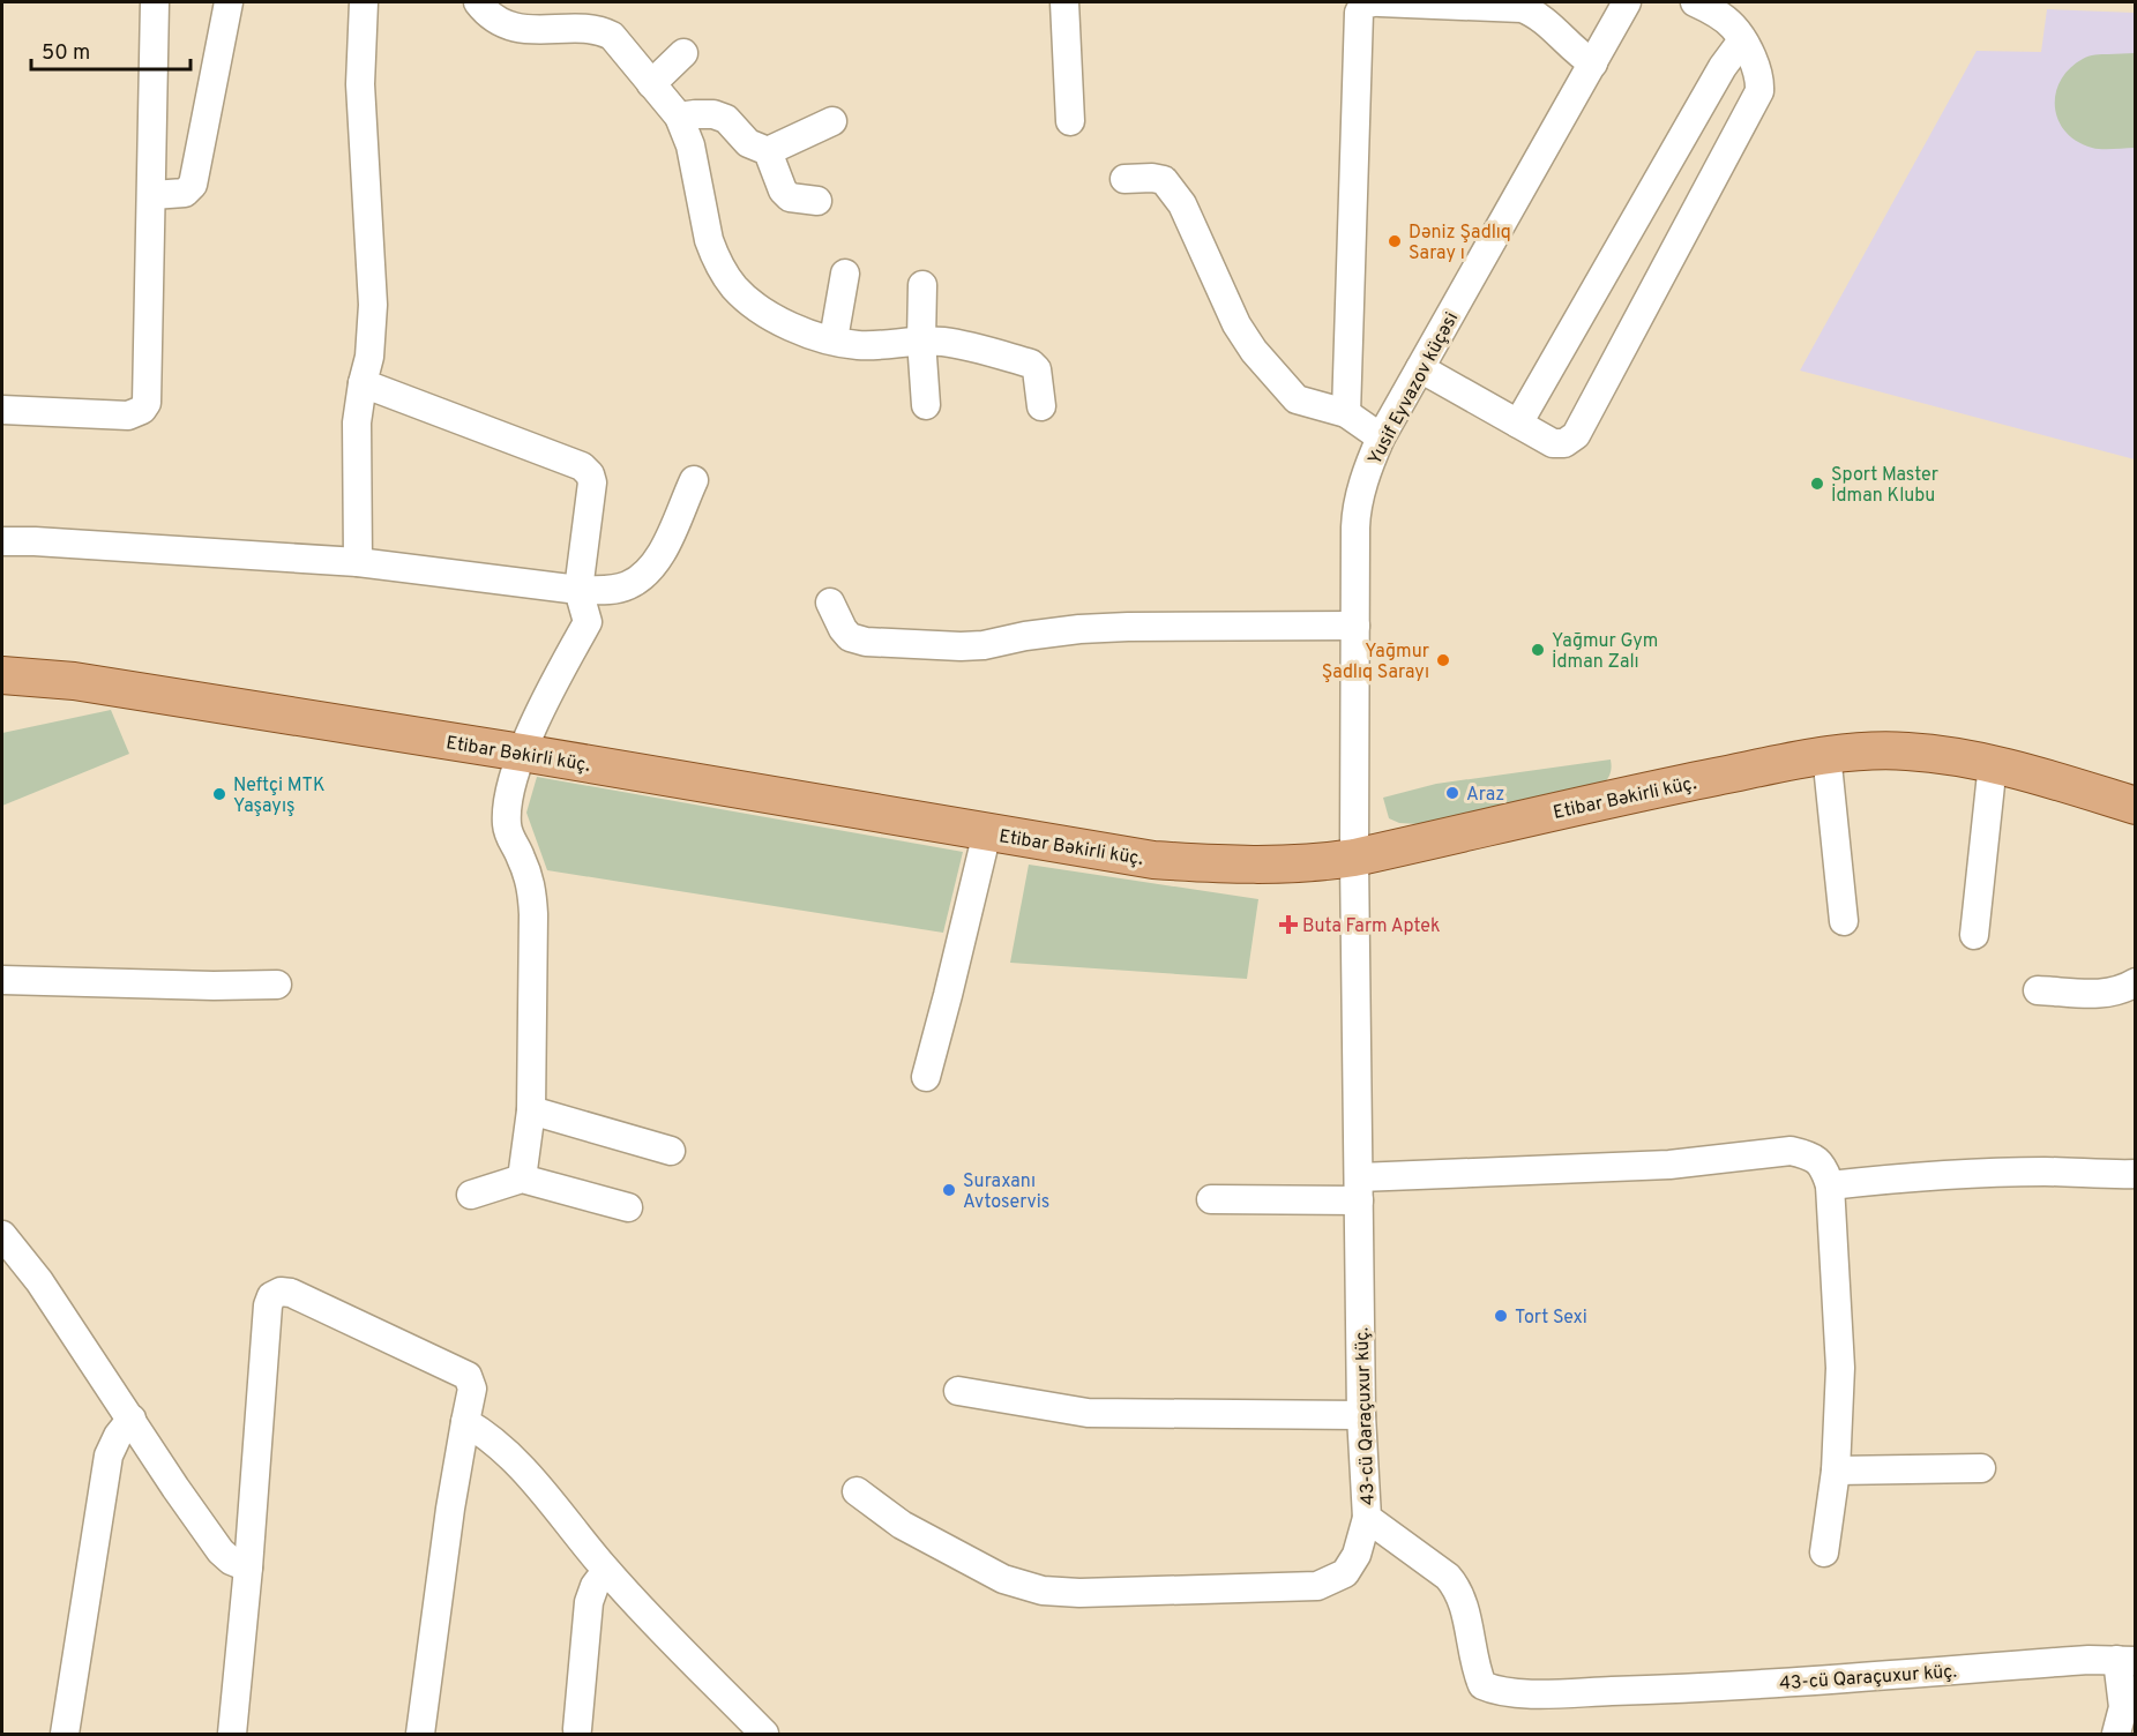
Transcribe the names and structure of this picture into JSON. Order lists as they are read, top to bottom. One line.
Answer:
{"streets":{"main road":["Etibar Bəkirli küç."],"street":["Yusif Eyvazov küçəsi","43-cü Qaraçuxur küç."]},"crossings":[["Yusif Eyvazov küçəsi","Etibar Bəkirli küç."],["Yusif Eyvazov küçəsi","43-cü Qaraçuxur küç."],["Etibar Bəkirli küç.","43-cü Qaraçuxur küç."]],"places":{"other":["Dəniz Şadlıq Saray ı","Sport Master İdman Klubu","Yağmur Gym İdman Zalı","Yağmur Şadlıq Sarayı","Araz","Neftçi MTK Yaşayış","Suraxanı Avtoservis","Tort Sexi"],"health":["Buta Farm Aptek"]},"scale_bar":"50 m"}
